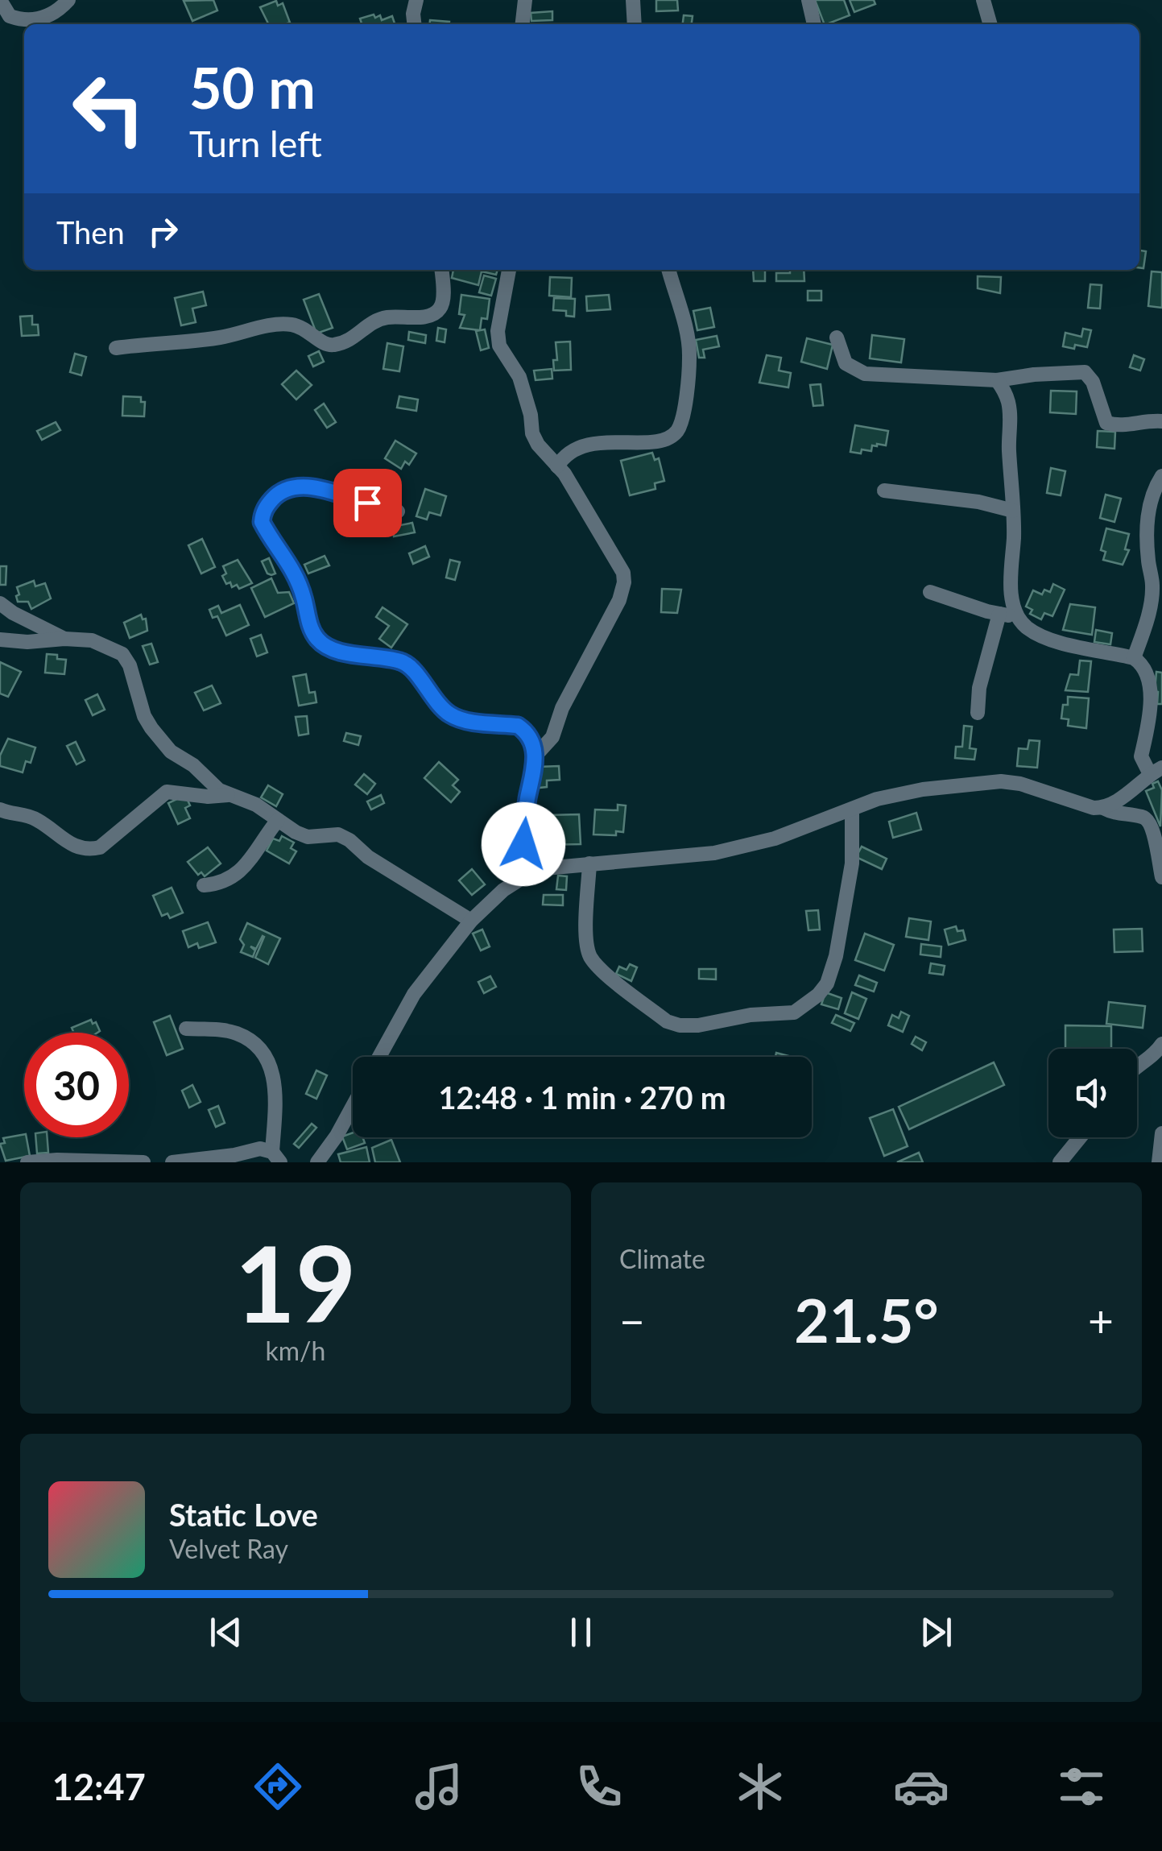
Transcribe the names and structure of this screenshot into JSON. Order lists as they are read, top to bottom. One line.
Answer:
{"page":{"turn":["50 m","Turn left"],"then":"Then","limit":"30","trip":"12:48 · 1 min · 270 m","tile":[["19","km/h"],"Climate"],"heat":["−","21.5°","+"],"song":["Static Love","Velvet Ray"],"tabs":"12:47"}}
